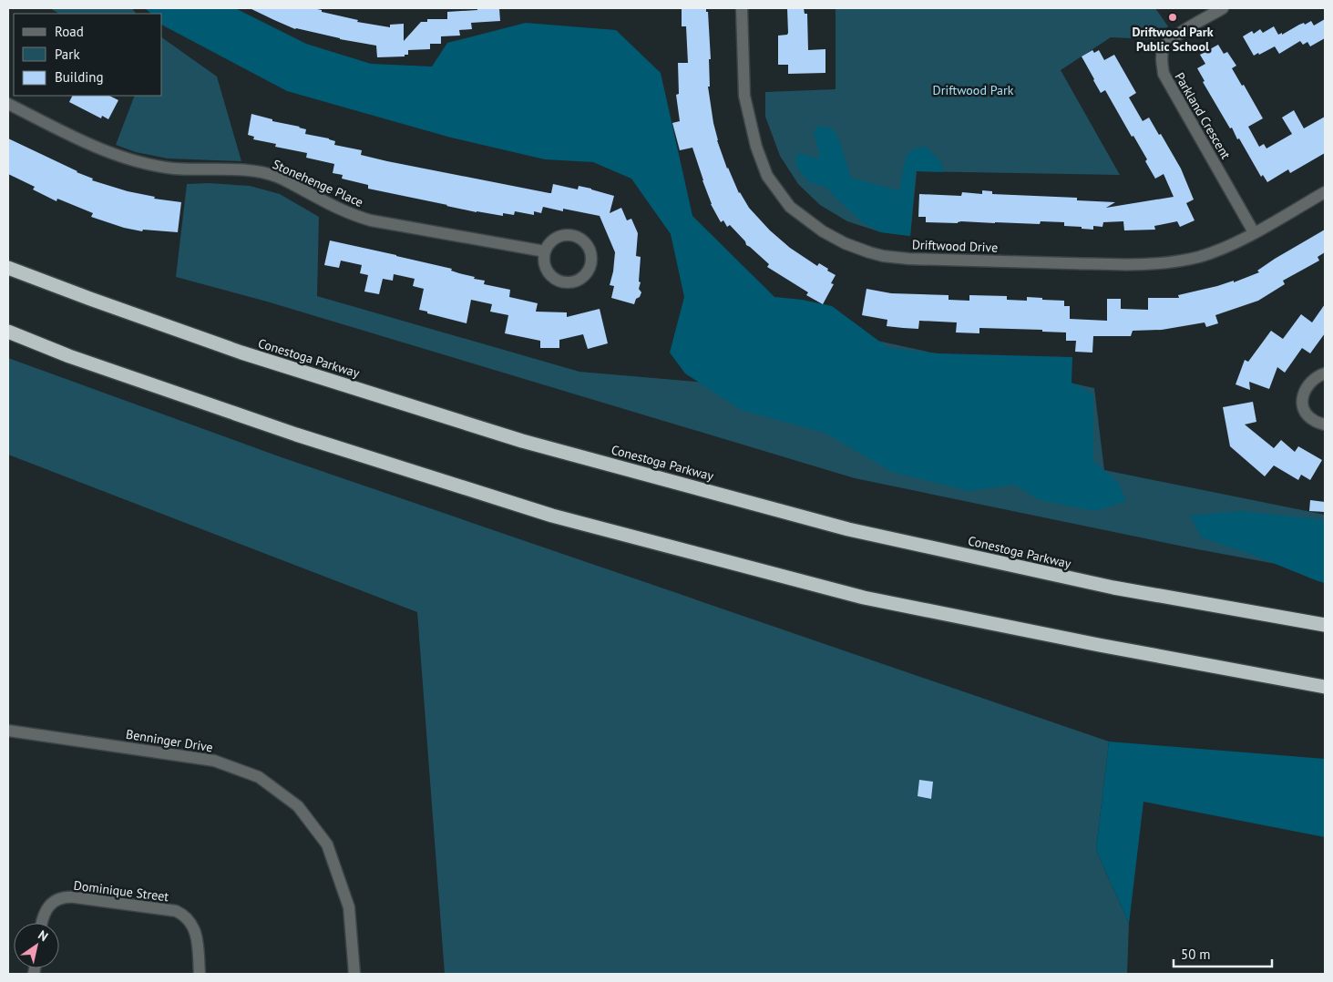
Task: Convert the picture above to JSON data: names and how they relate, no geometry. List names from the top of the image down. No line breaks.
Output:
{"streets":{"highway":["Conestoga Parkway"],"street":["Parkland Crescent","Stonehenge Place","Driftwood Drive","Benninger Drive","Dominique Street"]},"crossings":[["Parkland Crescent","Driftwood Drive"]],"parks":["Driftwood Park"],"places":["Driftwood Park Public School"],"legend":["Road","Park","Building"],"scale_bar":"50 m","north":"top right"}
